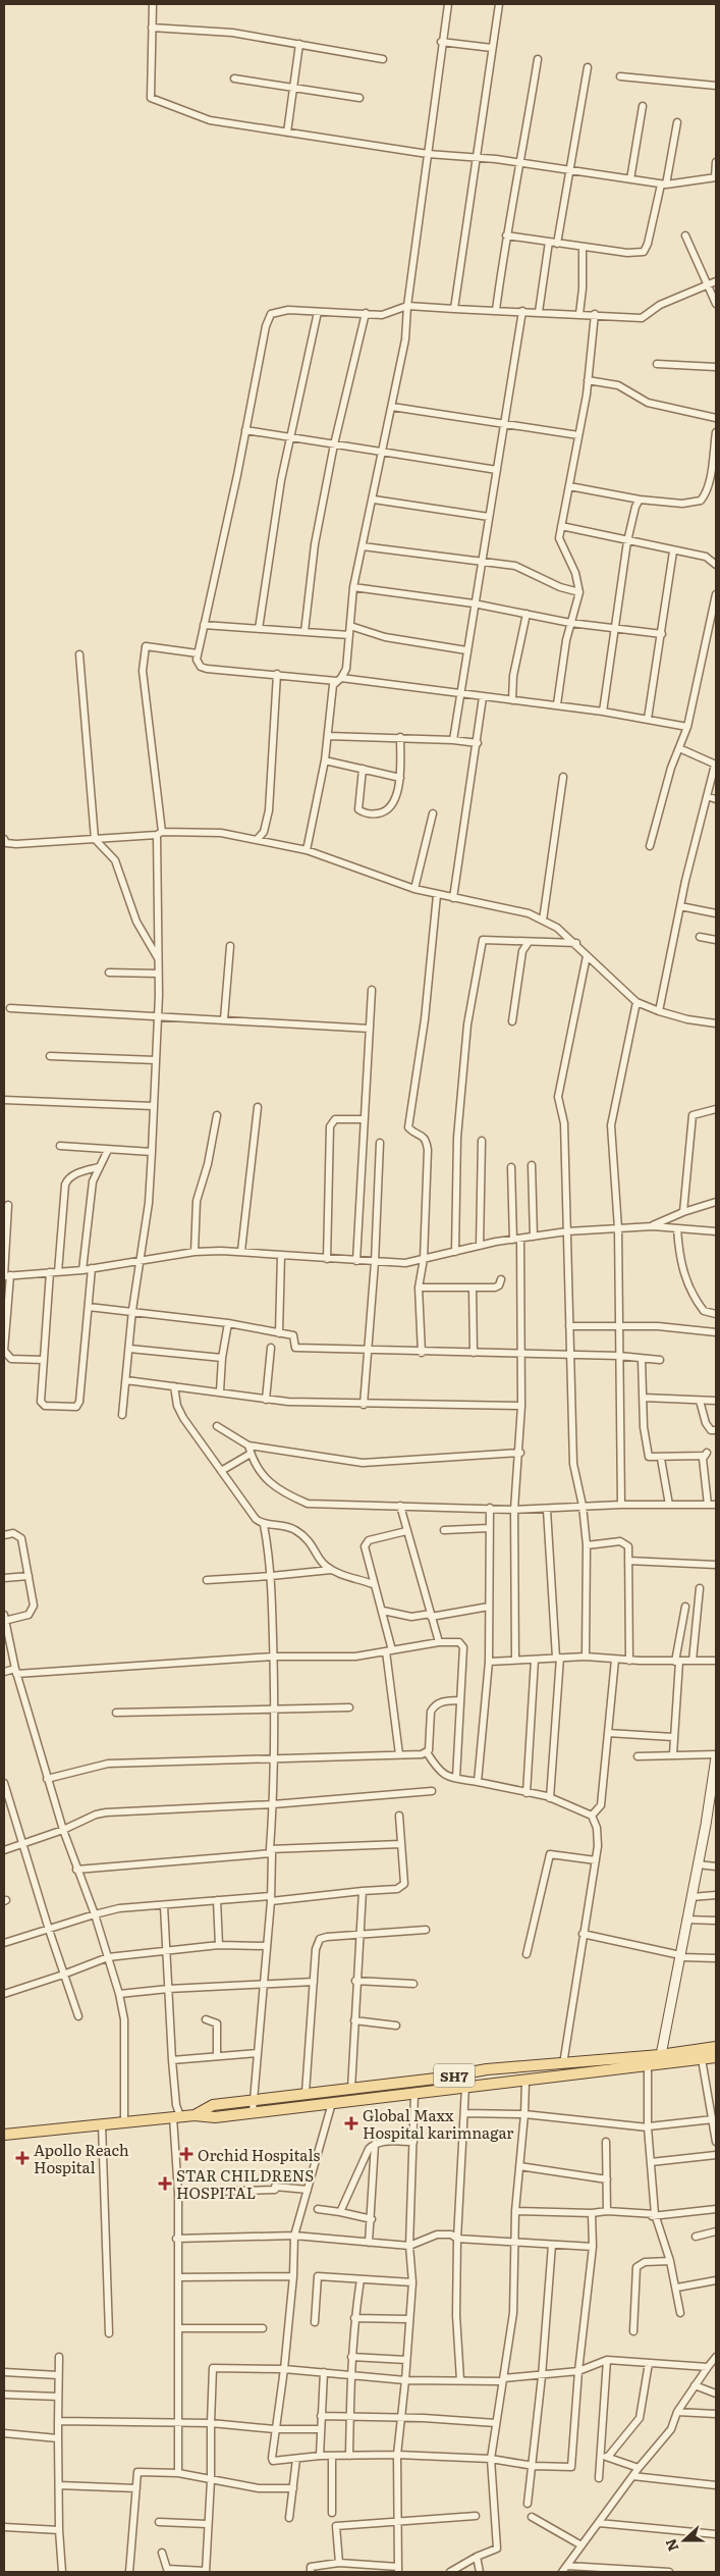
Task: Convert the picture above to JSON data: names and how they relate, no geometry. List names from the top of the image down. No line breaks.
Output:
{"streets":{"main road":["SH7"]},"places":{"health":["Global Maxx Hospital karimnagar","Orchid Hospitals","Apollo Reach Hospital","STAR CHILDRENS HOSPITAL"]},"north":"left"}
